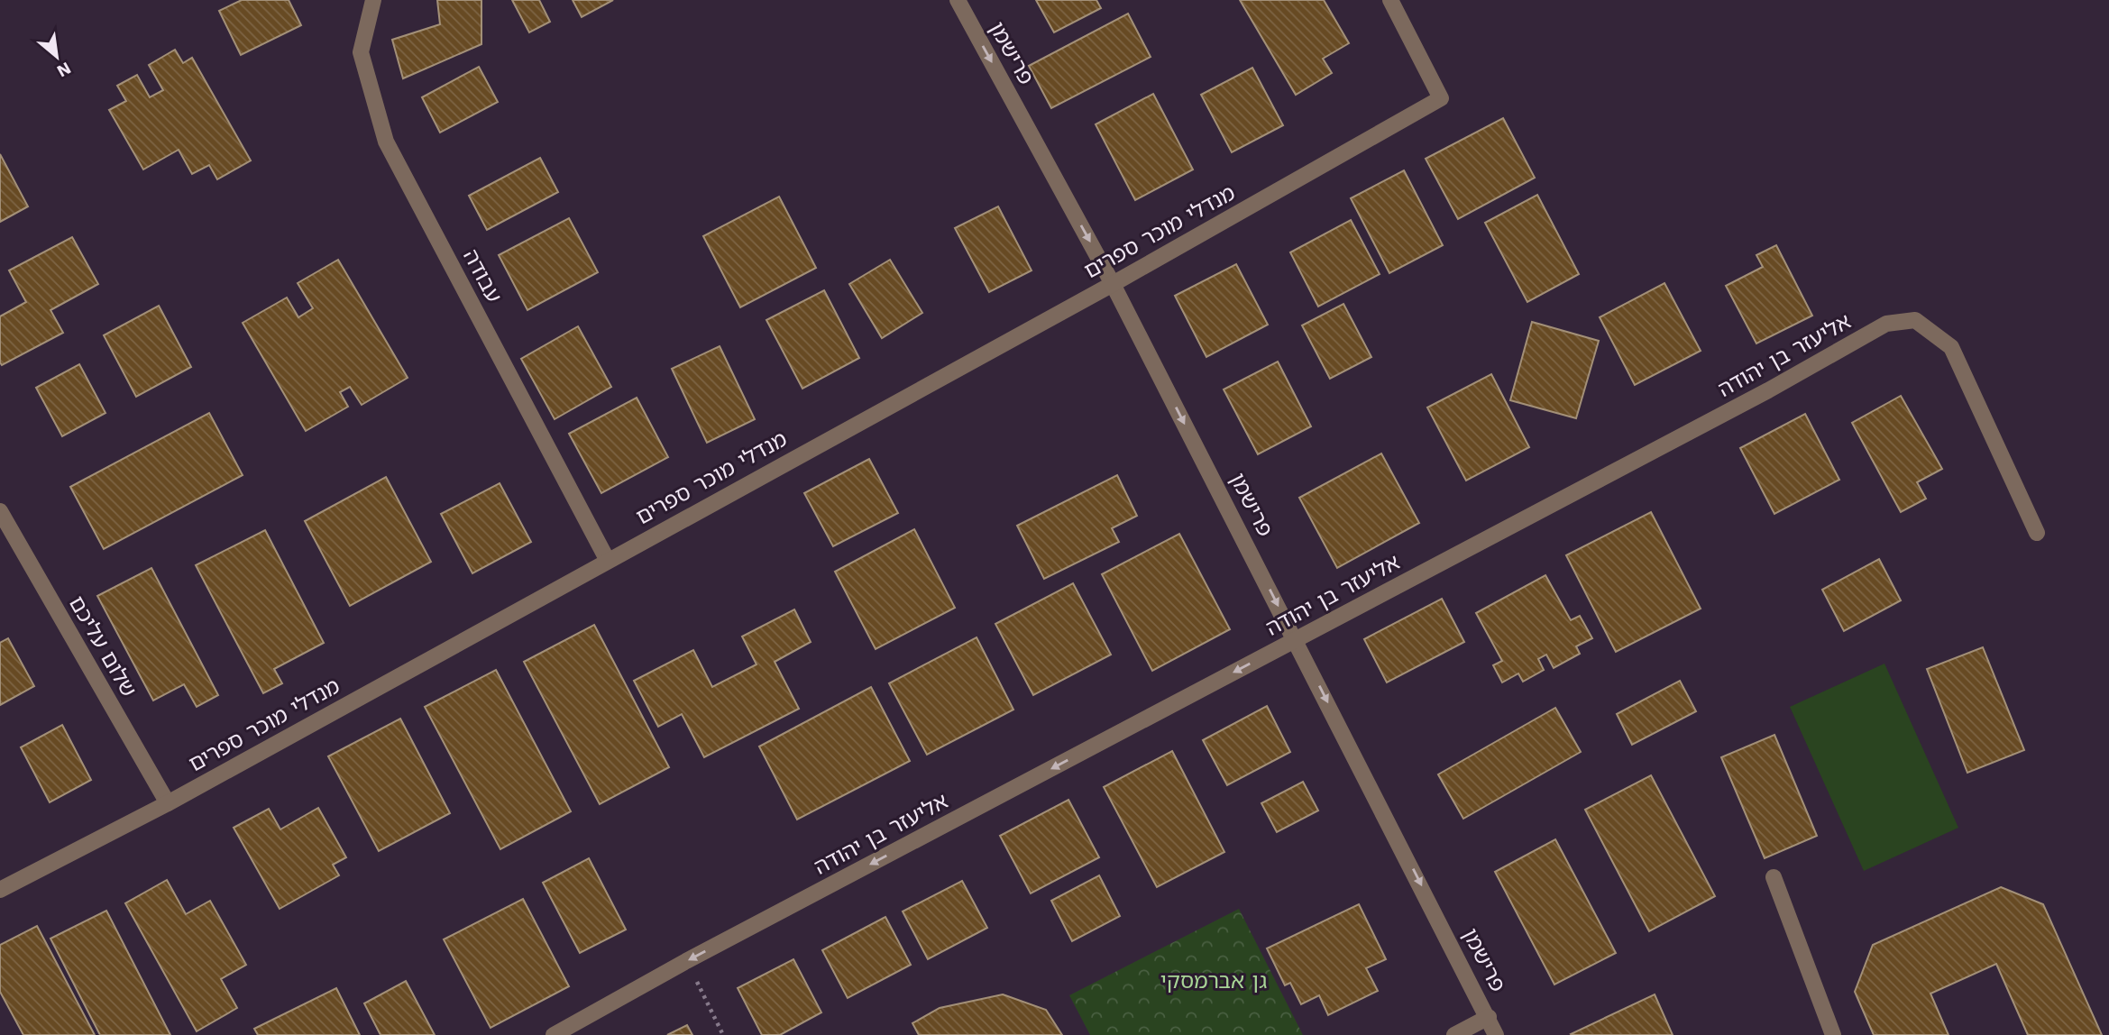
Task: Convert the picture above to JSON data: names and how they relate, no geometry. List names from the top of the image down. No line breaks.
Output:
{"streets":{"street":["פרישמן","מנדלי מוכר ספרים","עבודה","אליעזר בן יהודה","שלום עליכם"]},"crossings":[["פרישמן","מנדלי מוכר ספרים"],["פרישמן","אליעזר בן יהודה"],["מנדלי מוכר ספרים","עבודה"],["מנדלי מוכר ספרים","שלום עליכם"]],"one_way":["פרישמן","אליעזר בן יהודה"],"parks":["גן אברמסקי"],"north":"bottom right"}
